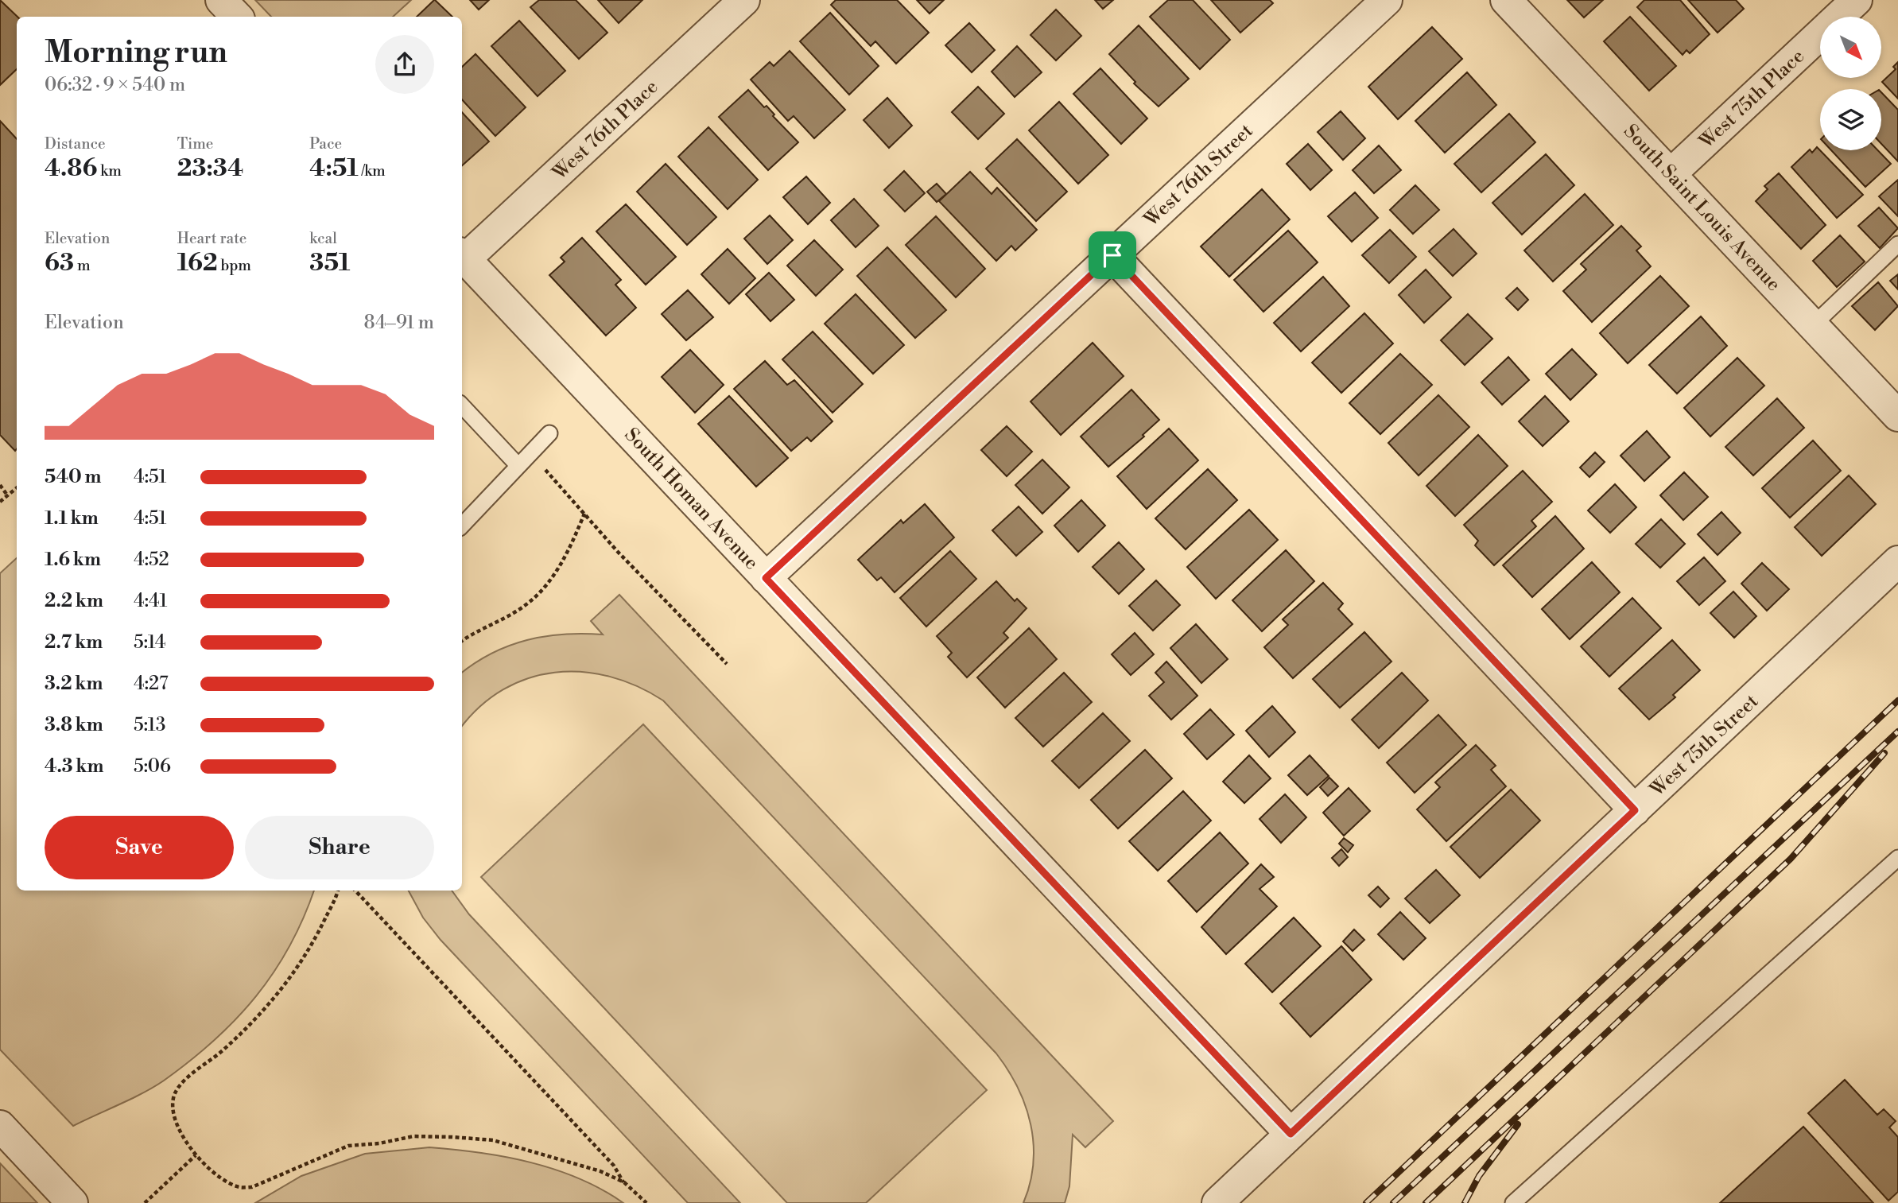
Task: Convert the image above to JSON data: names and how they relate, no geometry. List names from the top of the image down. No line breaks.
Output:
{"streets":{"street":["West 75th Place","West 76th Place","West 76th Street","South Saint Louis Avenue","South Homan Avenue","West 75th Street"]},"crossings":[["West 75th Place","South Saint Louis Avenue"],["West 76th Place","South Homan Avenue"],["West 76th Street","South Homan Avenue"],["South Homan Avenue","West 75th Street"]],"north":"bottom right","page":{"heading":["Morning run","06:32 · 9 × 540 m"],"stats":[["Distance","4.86 km"],["Time","23:34"],["Pace","4:51 /km"],["Elevation","63 m"],["Heart rate","162 bpm"],["kcal","351"]],"chart":["Elevation","84–91 m"],"list":[{"name":"540 m","note":"4:51"},{"name":"1.1 km","note":"4:51"},{"name":"1.6 km","note":"4:52"},{"name":"2.2 km","note":"4:41"},{"name":"2.7 km","note":"5:14"},{"name":"3.2 km","note":"4:27"},{"name":"3.8 km","note":"5:13"},{"name":"4.3 km","note":"5:06"}],"buttons":["Save","Share"]}}
